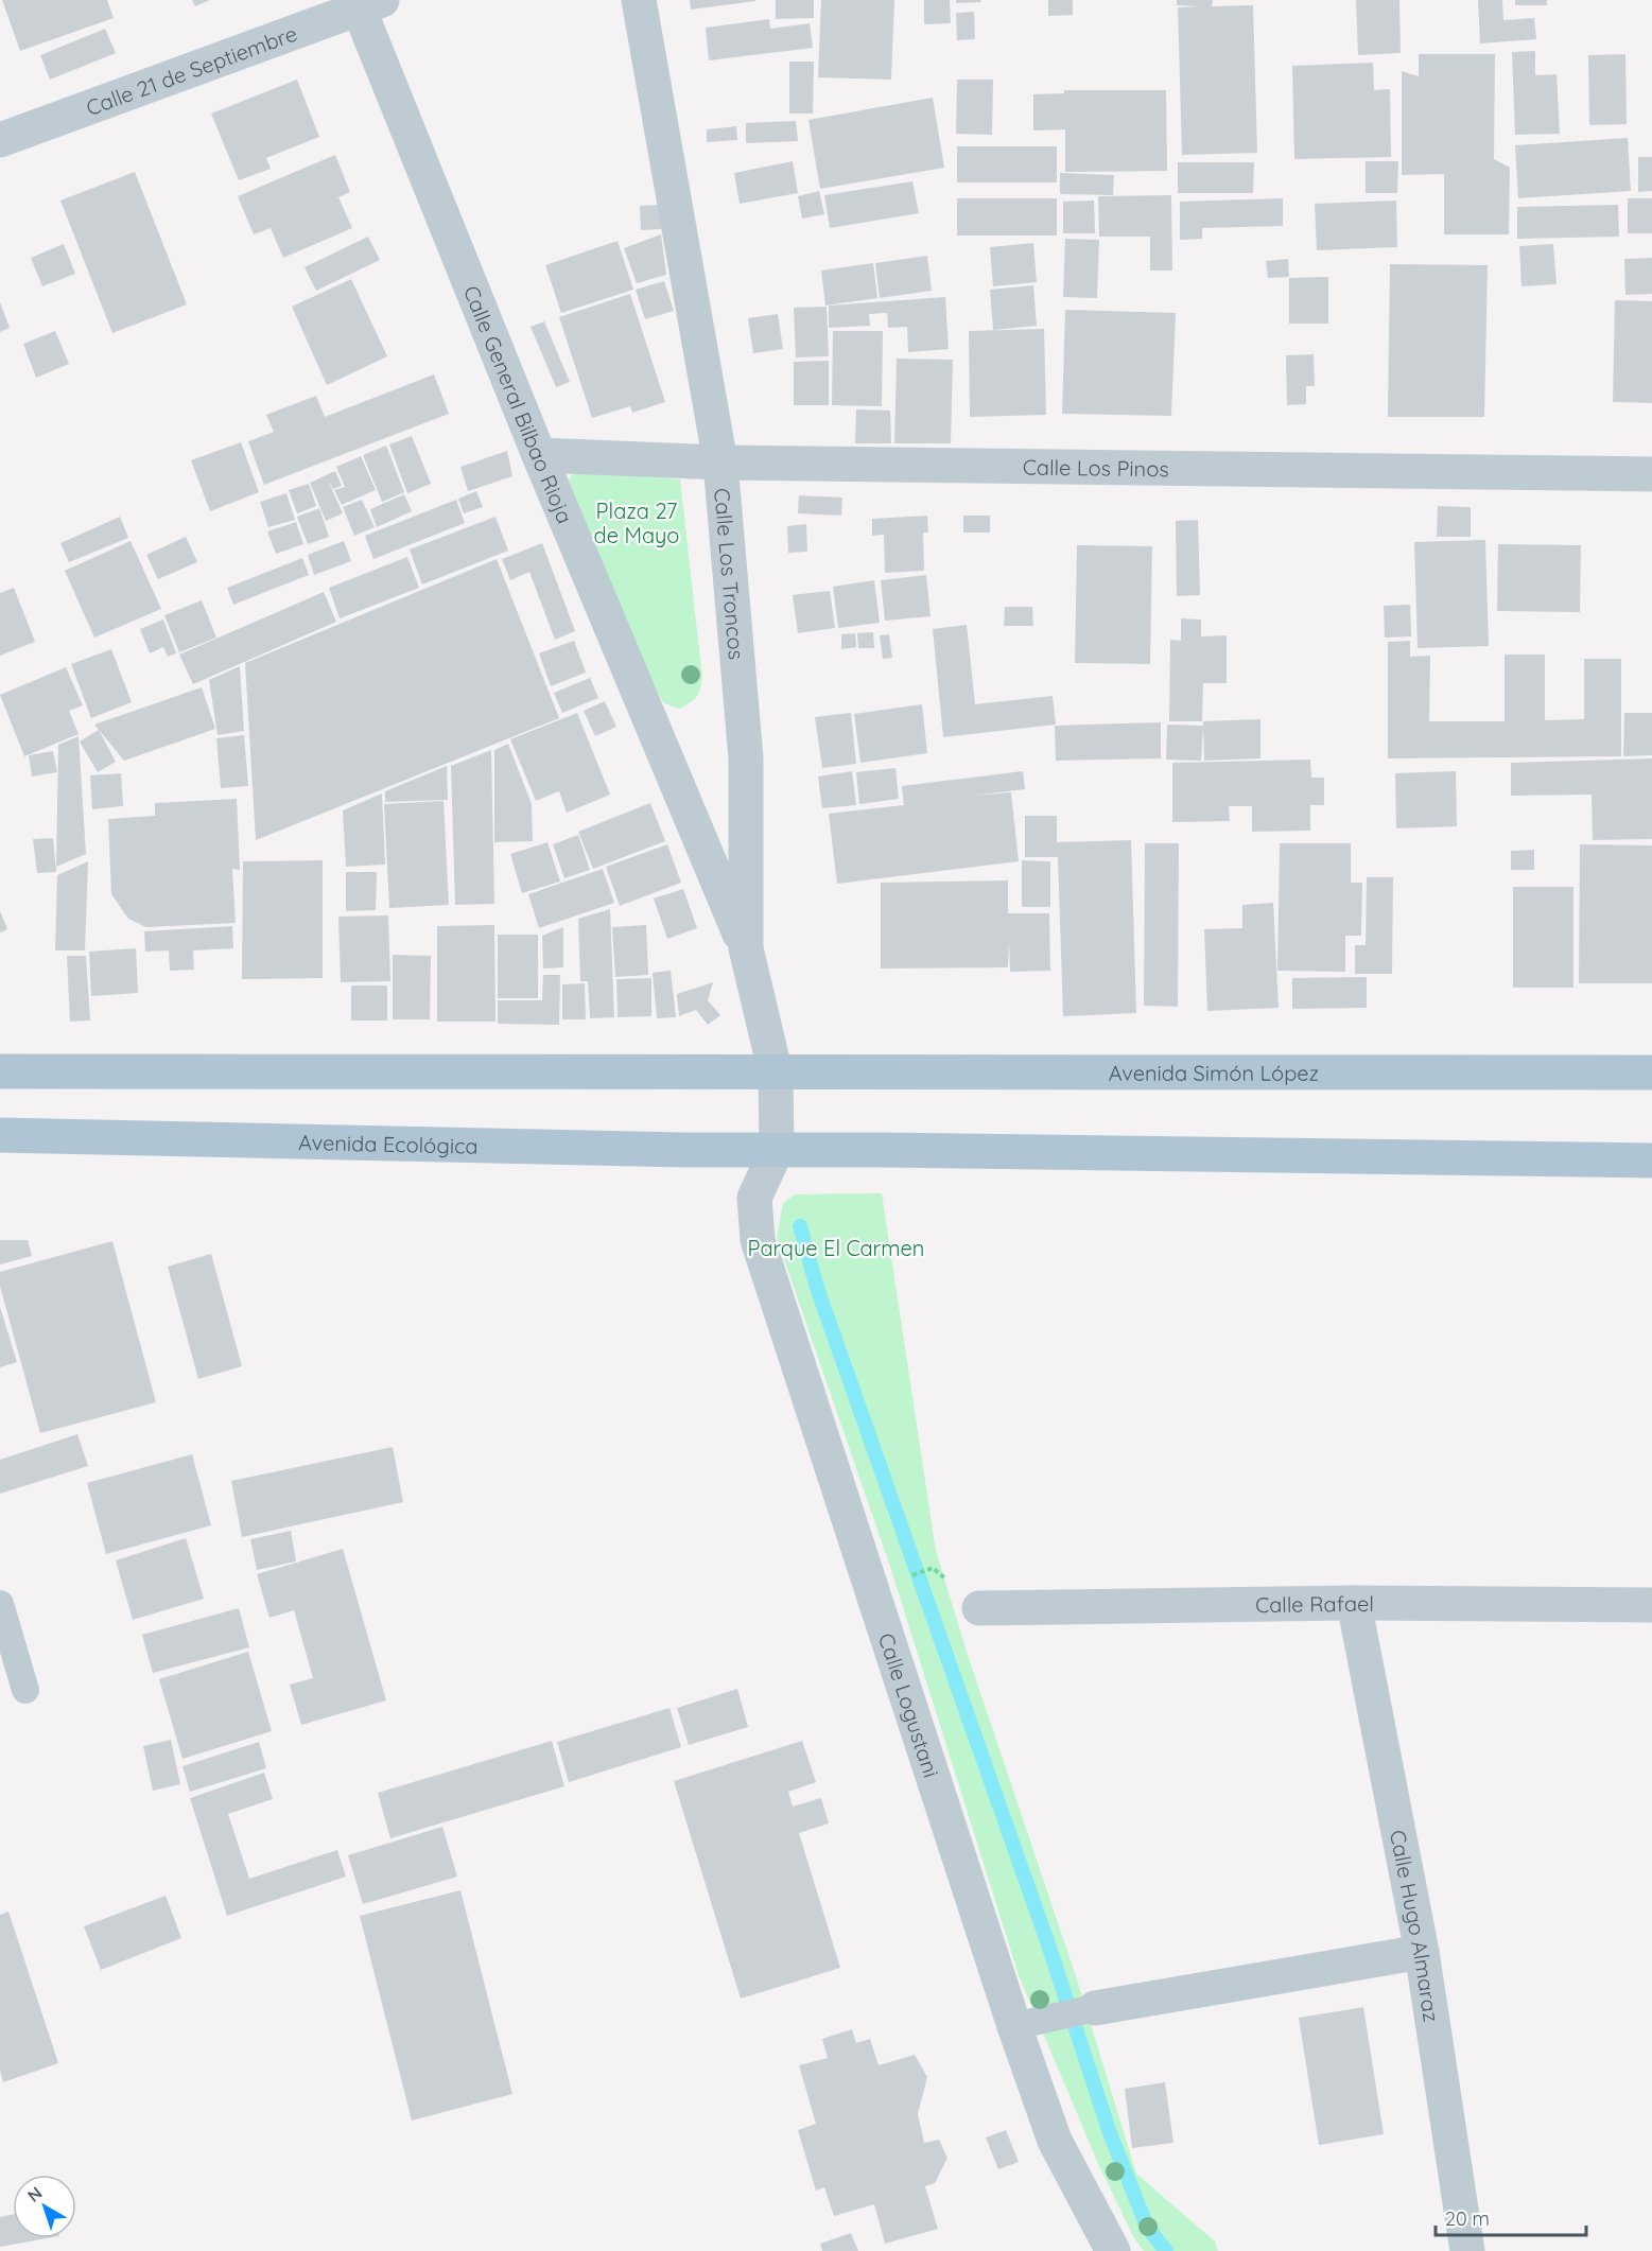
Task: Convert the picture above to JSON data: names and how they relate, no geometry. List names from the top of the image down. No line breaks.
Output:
{"streets":{"main road":["Avenida Simón López","Avenida Ecológica"],"street":["Calle 21 de Septiembre","Calle General Bilbao Rioja","Calle Los Pinos","Calle Los Troncos","Calle Rafael","Calle Logustani","Calle Hugo Almaraz"]},"crossings":[["Calle 21 de Septiembre","Calle General Bilbao Rioja"],["Calle General Bilbao Rioja","Calle Los Pinos"],["Calle General Bilbao Rioja","Calle Los Troncos"],["Calle Los Pinos","Calle Los Troncos"],["Calle Los Troncos","Avenida Simón López"],["Calle Los Troncos","Avenida Ecológica"],["Calle Los Troncos","Calle Logustani"],["Avenida Ecológica","Calle Logustani"],["Calle Rafael","Calle Hugo Almaraz"]],"parks":["Plaza 27 de Mayo","Parque El Carmen"],"scale_bar":"20 m","north":"top left"}
